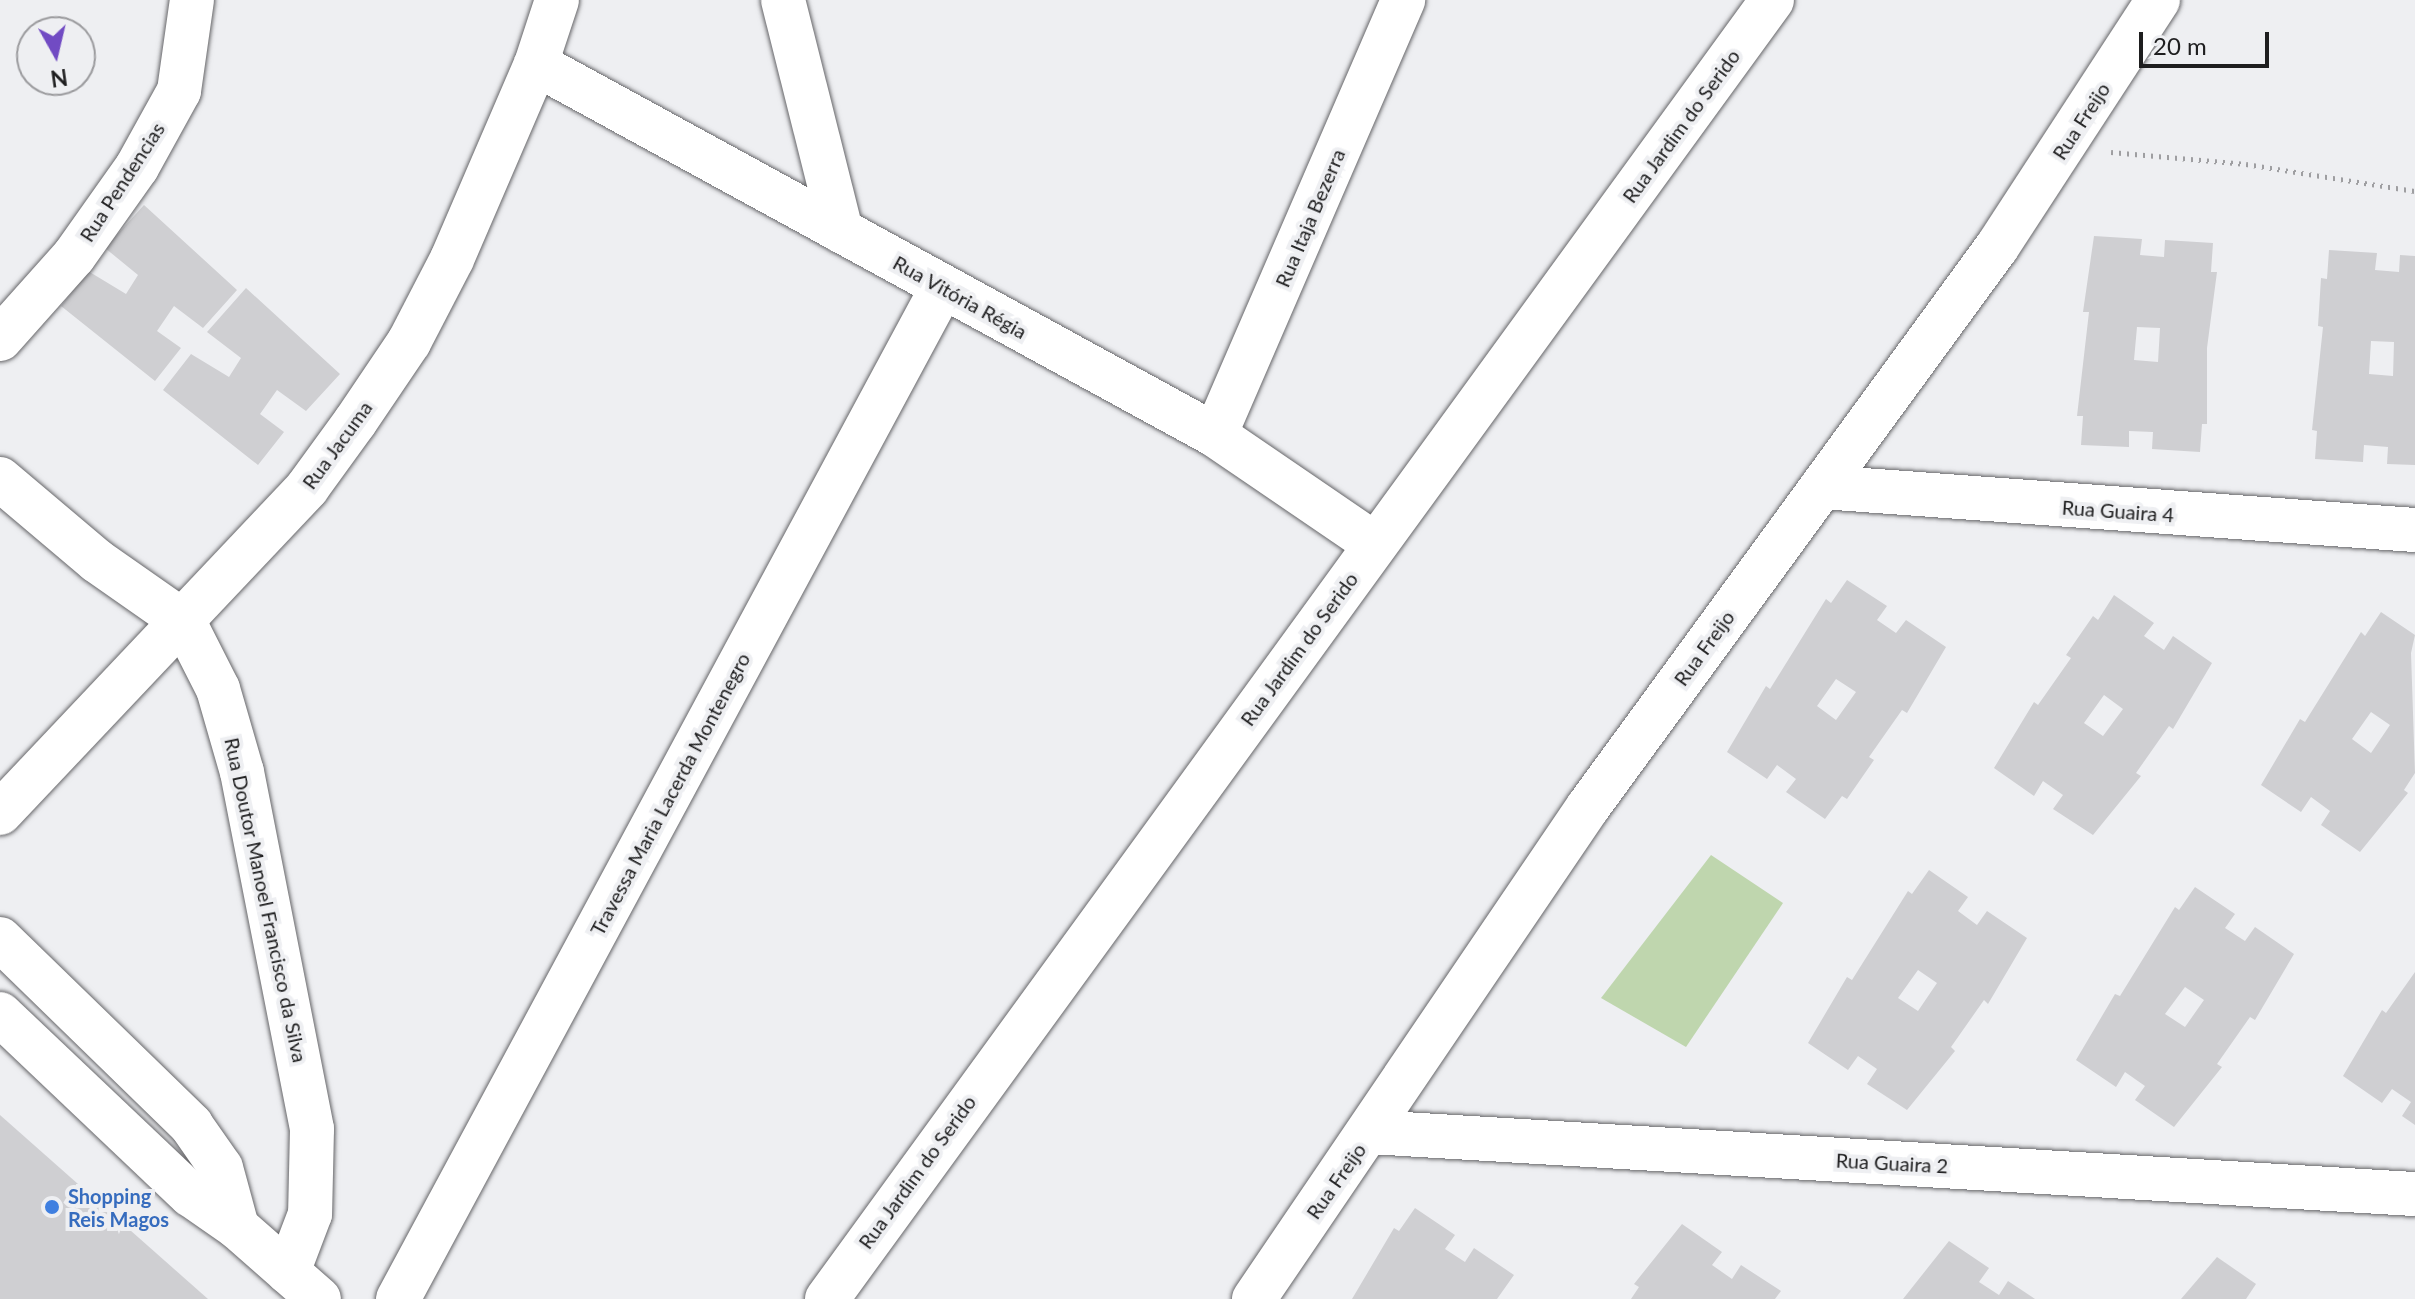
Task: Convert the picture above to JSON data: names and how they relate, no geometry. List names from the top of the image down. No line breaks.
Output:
{"streets":{"street":["Rua Freijo","Rua Jardim do Serido","Rua Pendencias","Rua Itaja Bezerra","Rua Vitória Régia","Rua Jacuma","Rua Guaira 4","Travessa Maria Lacerda Montenegro","Rua Doutor Manoel Francisco da Silva","Rua Guaira 2"]},"crossings":[["Rua Freijo","Rua Guaira 4"],["Rua Freijo","Rua Guaira 2"],["Rua Jardim do Serido","Rua Vitória Régia"],["Rua Itaja Bezerra","Rua Vitória Régia"],["Rua Vitória Régia","Rua Jacuma"],["Rua Vitória Régia","Travessa Maria Lacerda Montenegro"],["Rua Jacuma","Rua Doutor Manoel Francisco da Silva"]],"places":["Shopping Reis Magos"],"scale_bar":"20 m","north":"bottom"}
